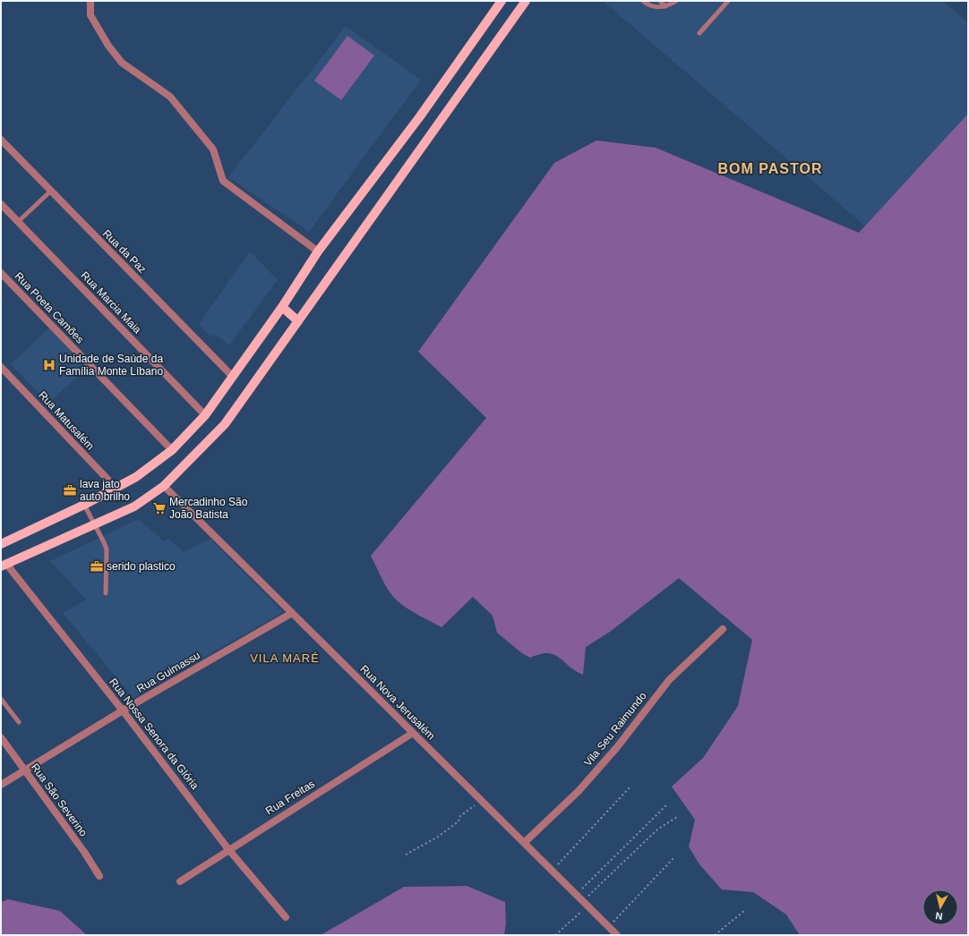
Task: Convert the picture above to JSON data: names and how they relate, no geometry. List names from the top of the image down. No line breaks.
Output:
{"streets":{"street":["Rua da Paz","Rua Marcia Maia","Rua Poeta Camões","Rua Matusalém","Rua Guimassu","Rua Nova Jerusalém","Vila Seu Raimundo","Rua Nossa Senora da Glória","Rua Freitas","Rua São Severino"]},"crossings":[["Rua Guimassu","Rua Nova Jerusalém"],["Rua Guimassu","Rua Nossa Senora da Glória"],["Rua Guimassu","Rua São Severino"],["Rua Nova Jerusalém","Vila Seu Raimundo"],["Rua Nova Jerusalém","Rua Freitas"],["Rua Nossa Senora da Glória","Rua Freitas"]],"districts":["BOM PASTOR","VILA MARÉ"],"places":{"hospital":["Unidade de Saúde da Família Monte Líbano"],"office":["lava jato auto brilho","serido plastico"],"supermarket":["Mercadinho São João Batista"]},"north":"bottom"}
